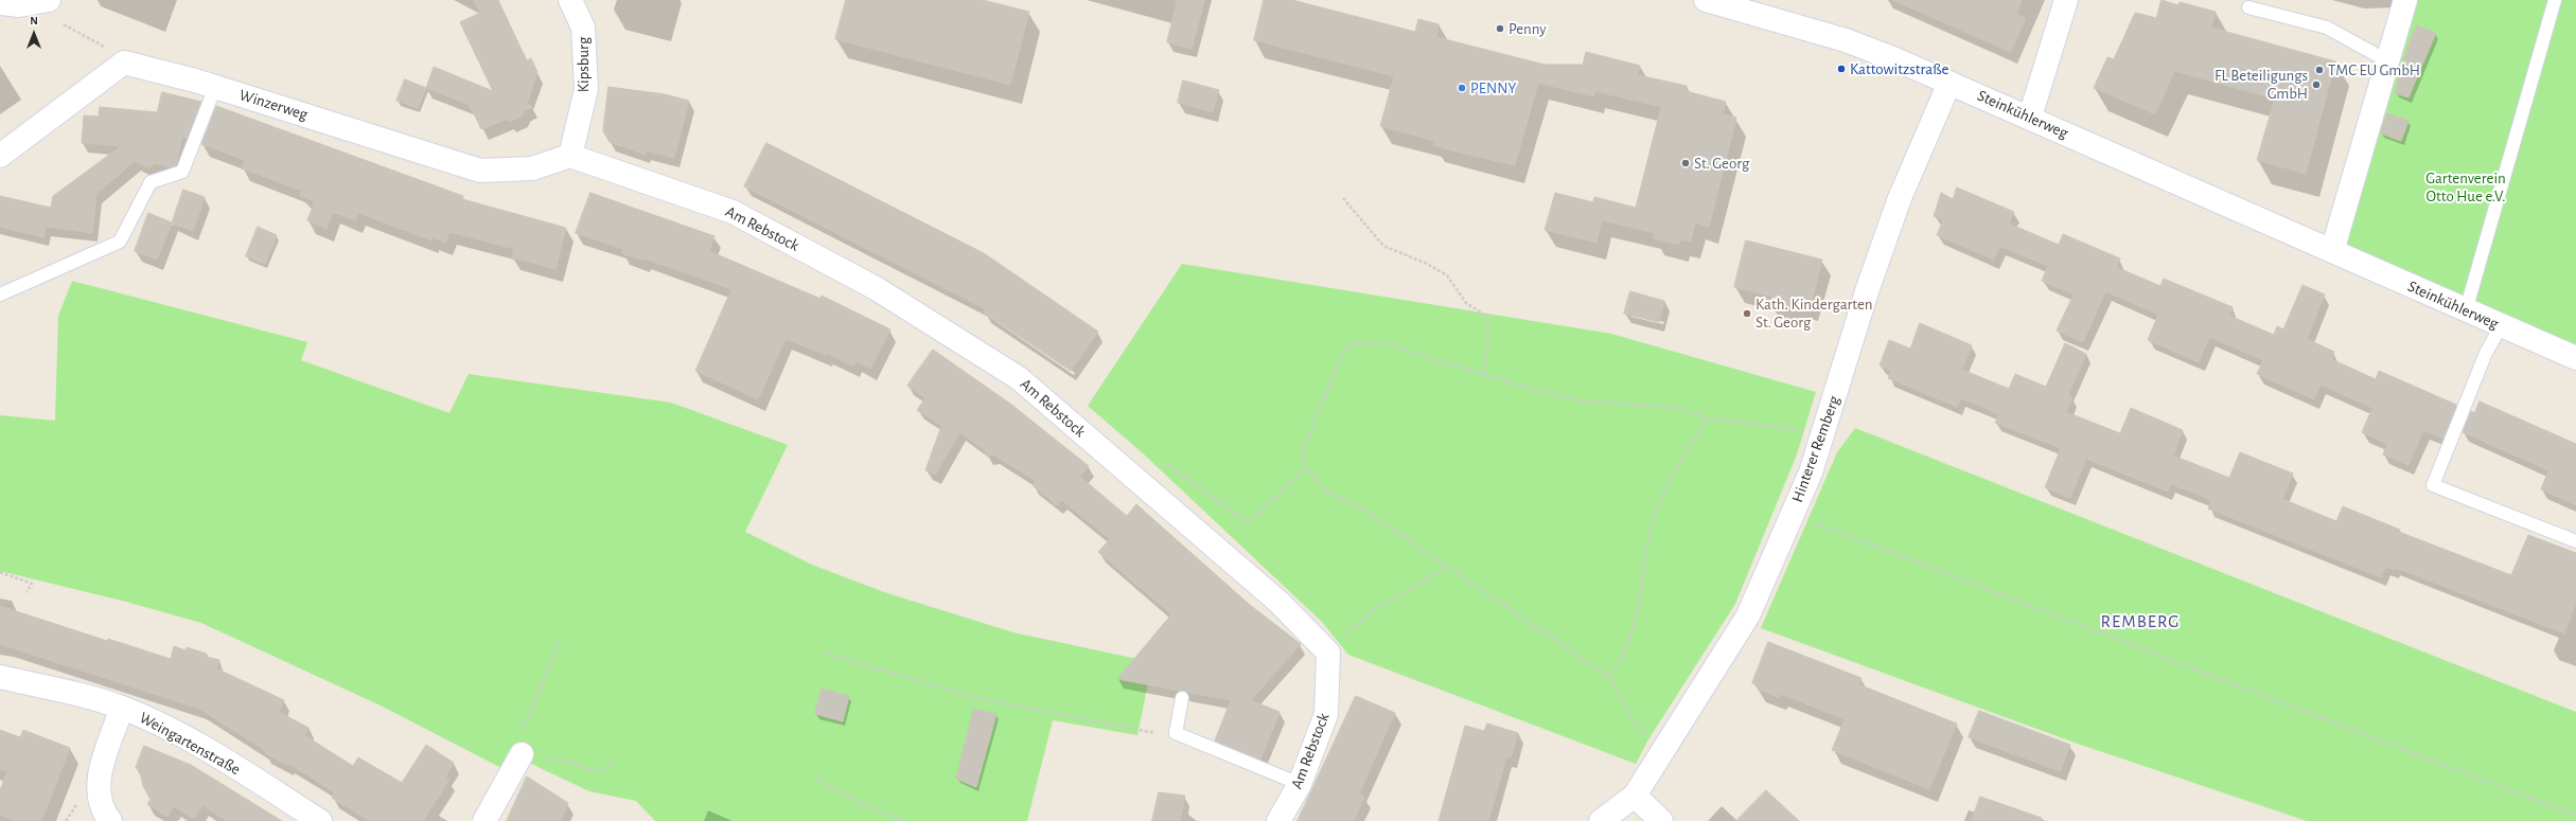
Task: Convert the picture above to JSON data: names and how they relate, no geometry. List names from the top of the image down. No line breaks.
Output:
{"streets":{"street":["Kipsburg","Winzerweg","Steinkühlerweg","Am Rebstock","Hinterer Remberg","Weingartenstraße"]},"crossings":[["Kipsburg","Winzerweg"],["Kipsburg","Am Rebstock"],["Winzerweg","Am Rebstock"],["Steinkühlerweg","Hinterer Remberg"]],"districts":["REMBERG"],"parks":["Gartenverein Otto Hue e.V."],"places":["Penny","Kattowitzstraße","TMC EU GmbH","FL Beteiligungs GmbH","PENNY","St. Georg","Kath. Kindergarten St. Georg"],"north":"top"}
